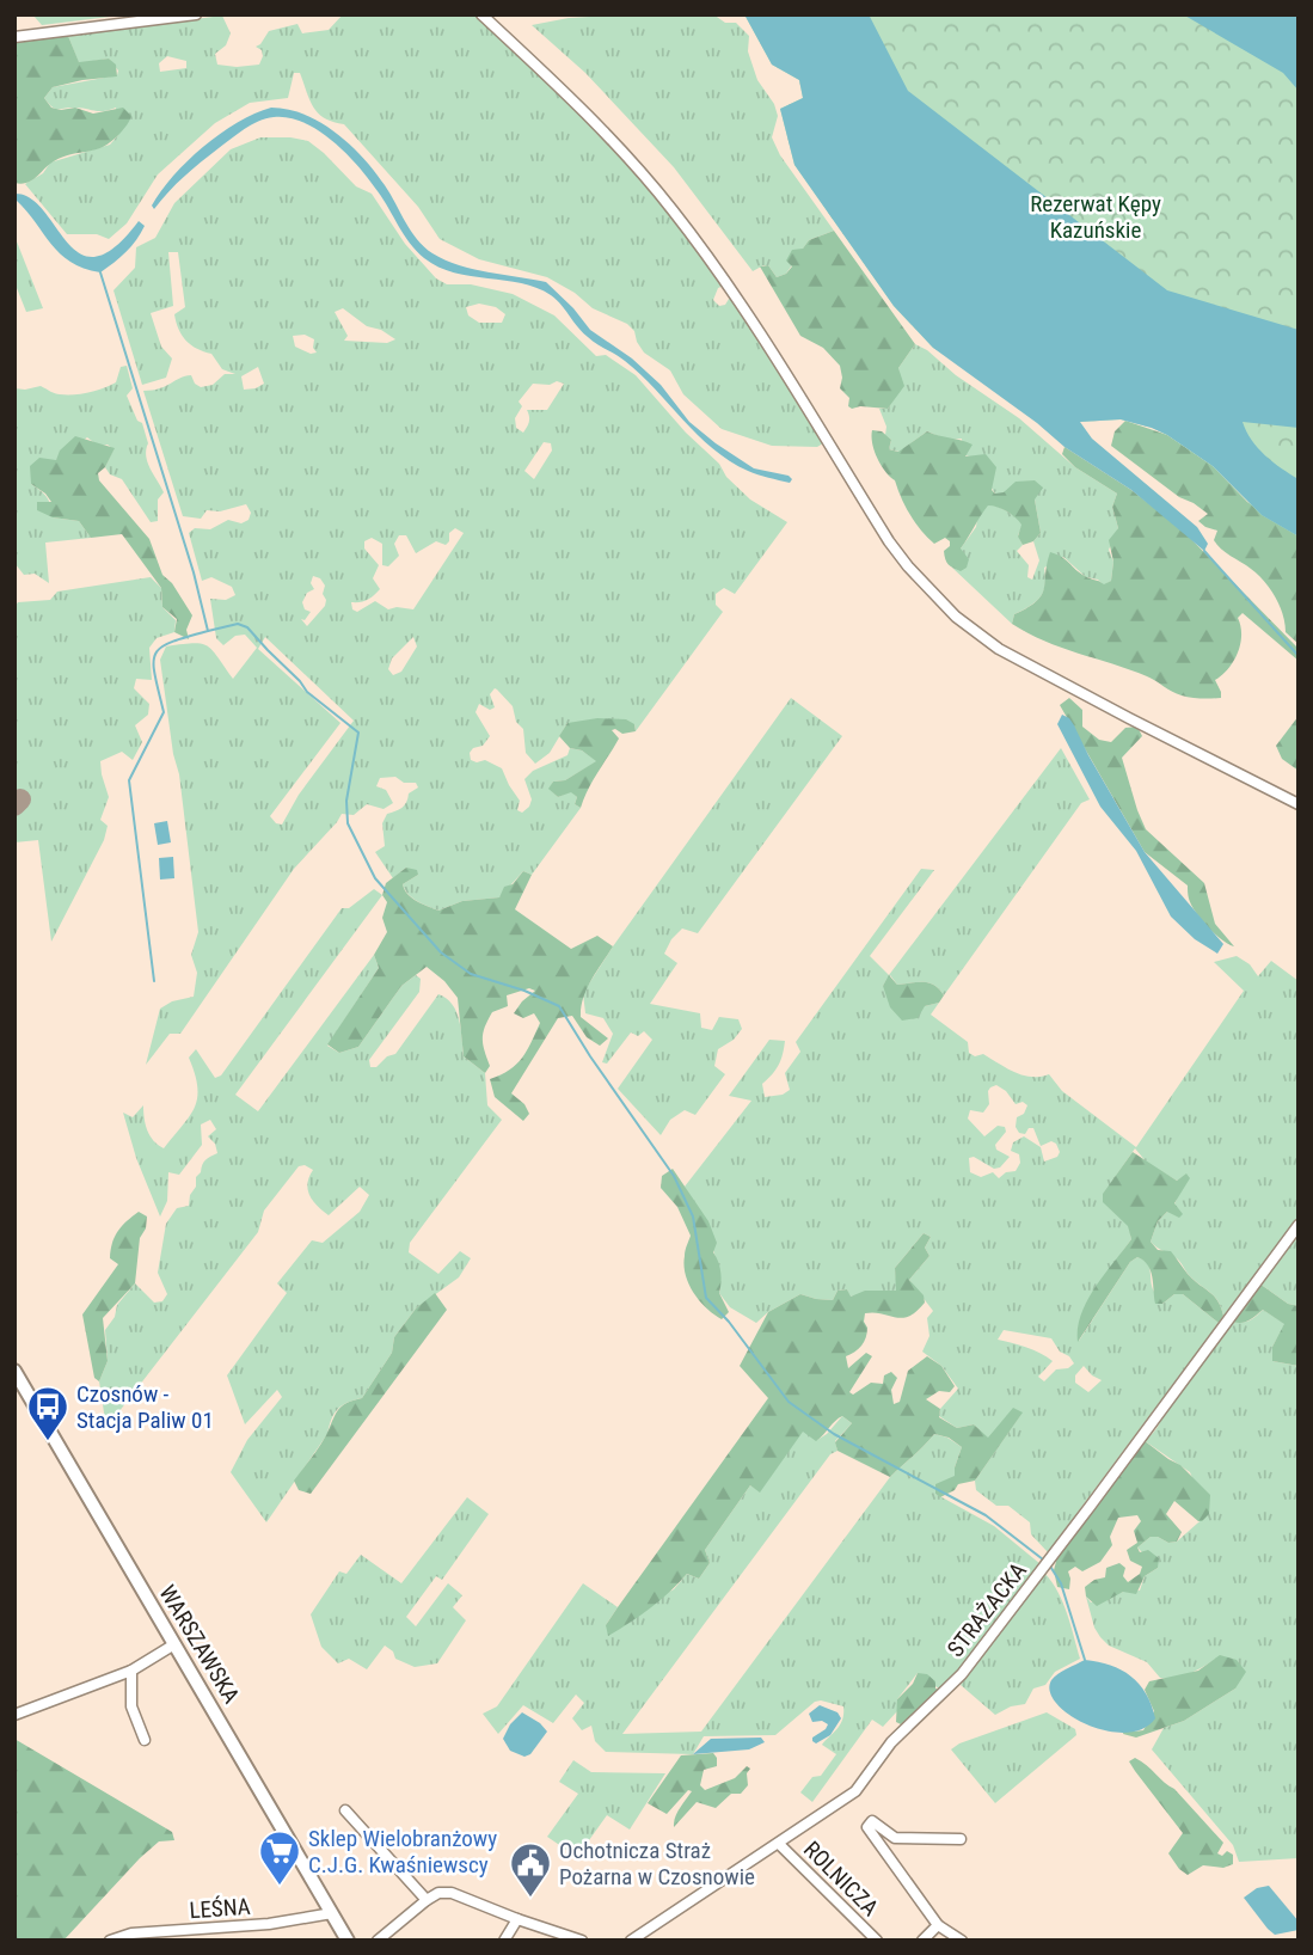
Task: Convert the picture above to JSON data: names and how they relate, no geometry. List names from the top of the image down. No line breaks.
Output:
{"streets":{"street":["STRAŻACKA","WARSZAWSKA","ROLNICZA","LEŚNA"]},"crossings":[["STRAŻACKA","ROLNICZA"],["WARSZAWSKA","LEŚNA"]],"parks":["Rezerwat Kępy Kazuńskie"],"places":{"bus stop":["Czosnów - Stacja Paliw 01"],"supermarket":["Sklep Wielobranżowy C.J.G. Kwaśniewscy"],"public building":["Ochotnicza Straż Pożarna w Czosnowie"]}}
